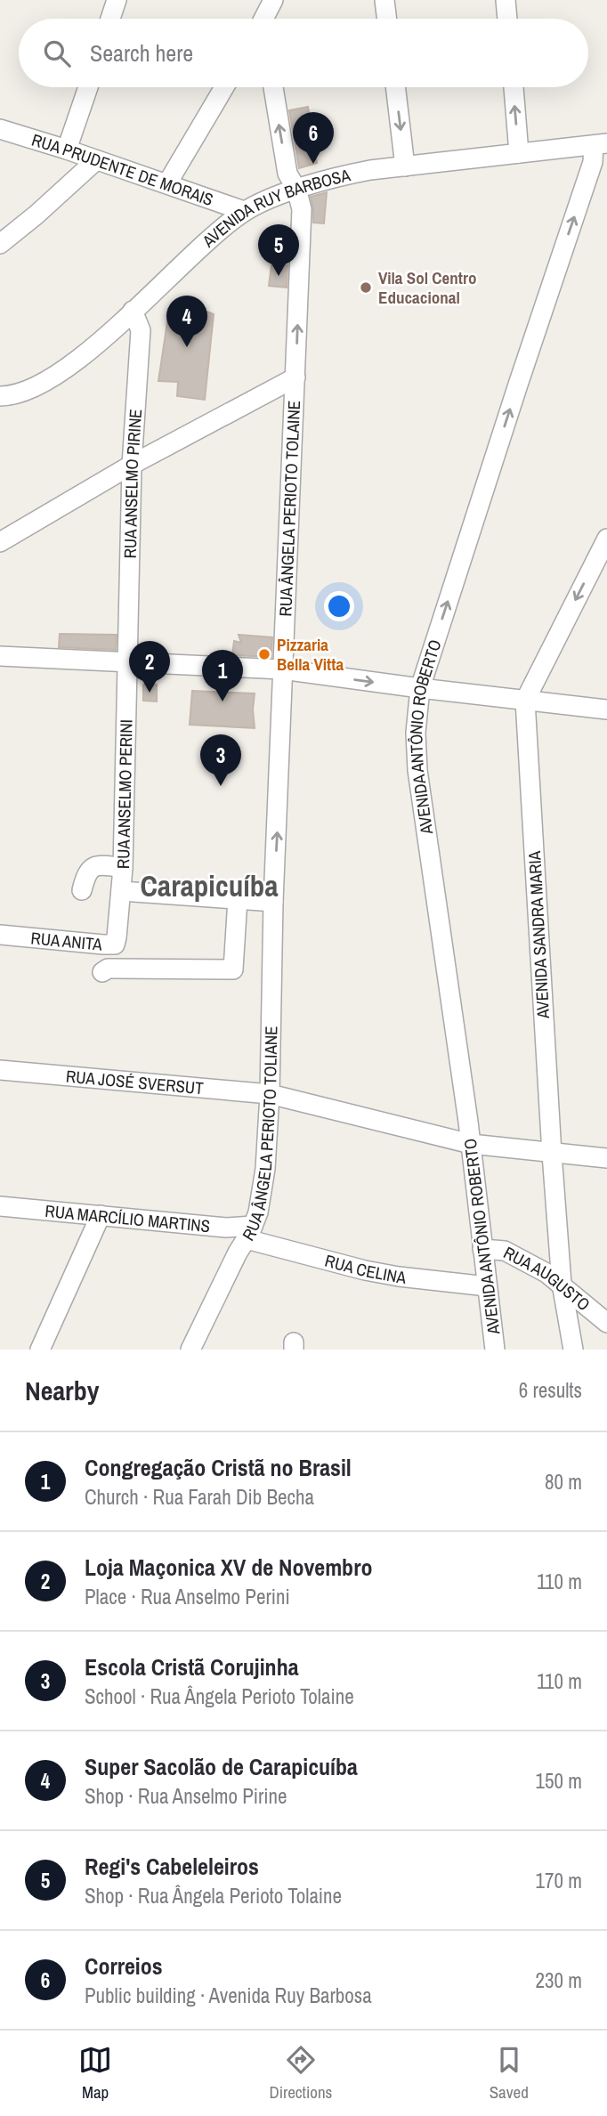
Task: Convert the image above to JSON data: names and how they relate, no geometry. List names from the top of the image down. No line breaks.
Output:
{"streets":{"street":["RUA PRUDENTE DE MORAIS","AVENIDA RUY BARBOSA","RUA ANSELMO PIRINE","RUA ÂNGELA PERIOTO TOLAINE","AVENIDA ANTÔNIO ROBERTO","RUA ANSELMO PERINI","AVENIDA SANDRA MARIA","RUA ANITA","RUA JOSÉ SVERSUT","RUA ÂNGELA PERIOTO TOLIANE","RUA MARCÍLIO MARTINS","RUA CELINA","RUA AUGUSTO"]},"crossings":[["RUA PRUDENTE DE MORAIS","AVENIDA RUY BARBOSA"],["AVENIDA RUY BARBOSA","RUA ANSELMO PIRINE"],["AVENIDA RUY BARBOSA","RUA ÂNGELA PERIOTO TOLAINE"],["AVENIDA RUY BARBOSA","AVENIDA ANTÔNIO ROBERTO"],["RUA ANSELMO PIRINE","RUA ANSELMO PERINI"],["RUA ÂNGELA PERIOTO TOLAINE","RUA ÂNGELA PERIOTO TOLIANE"],["AVENIDA ANTÔNIO ROBERTO","RUA JOSÉ SVERSUT"],["AVENIDA ANTÔNIO ROBERTO","RUA CELINA"],["AVENIDA ANTÔNIO ROBERTO","RUA AUGUSTO"],["RUA ANSELMO PERINI","RUA ANITA"],["AVENIDA SANDRA MARIA","RUA JOSÉ SVERSUT"],["AVENIDA SANDRA MARIA","RUA AUGUSTO"],["RUA JOSÉ SVERSUT","RUA ÂNGELA PERIOTO TOLIANE"],["RUA ÂNGELA PERIOTO TOLIANE","RUA MARCÍLIO MARTINS"],["RUA ÂNGELA PERIOTO TOLIANE","RUA CELINA"],["RUA MARCÍLIO MARTINS","RUA CELINA"]],"one_way":["RUA ÂNGELA PERIOTO TOLAINE"],"districts":["Carapicuíba"],"places":["Vila Sol Centro Educacional","Pizzaria Bella Vitta"],"page":{"search":"Search here","pins":["6","5","4","2","1","3"],"heading":["Nearby","6 results"],"list":[{"mark":"1","name":"Congregação Cristã no Brasil","note":"Church · Rua Farah Dib Becha","value":"80 m"},{"mark":"2","name":"Loja Maçonica XV de Novembro","note":"Place · Rua Anselmo Perini","value":"110 m"},{"mark":"3","name":"Escola Cristã Corujinha","note":"School · Rua Ângela Perioto Tolaine","value":"110 m"},{"mark":"4","name":"Super Sacolão de Carapicuíba","note":"Shop · Rua Anselmo Pirine","value":"150 m"},{"mark":"5","name":"Regi's Cabeleleiros","note":"Shop · Rua Ângela Perioto Tolaine","value":"170 m"},{"mark":"6","name":"Correios","note":"Public building · Avenida Ruy Barbosa","value":"230 m"}],"nav":["Map","Directions","Saved"]}}
